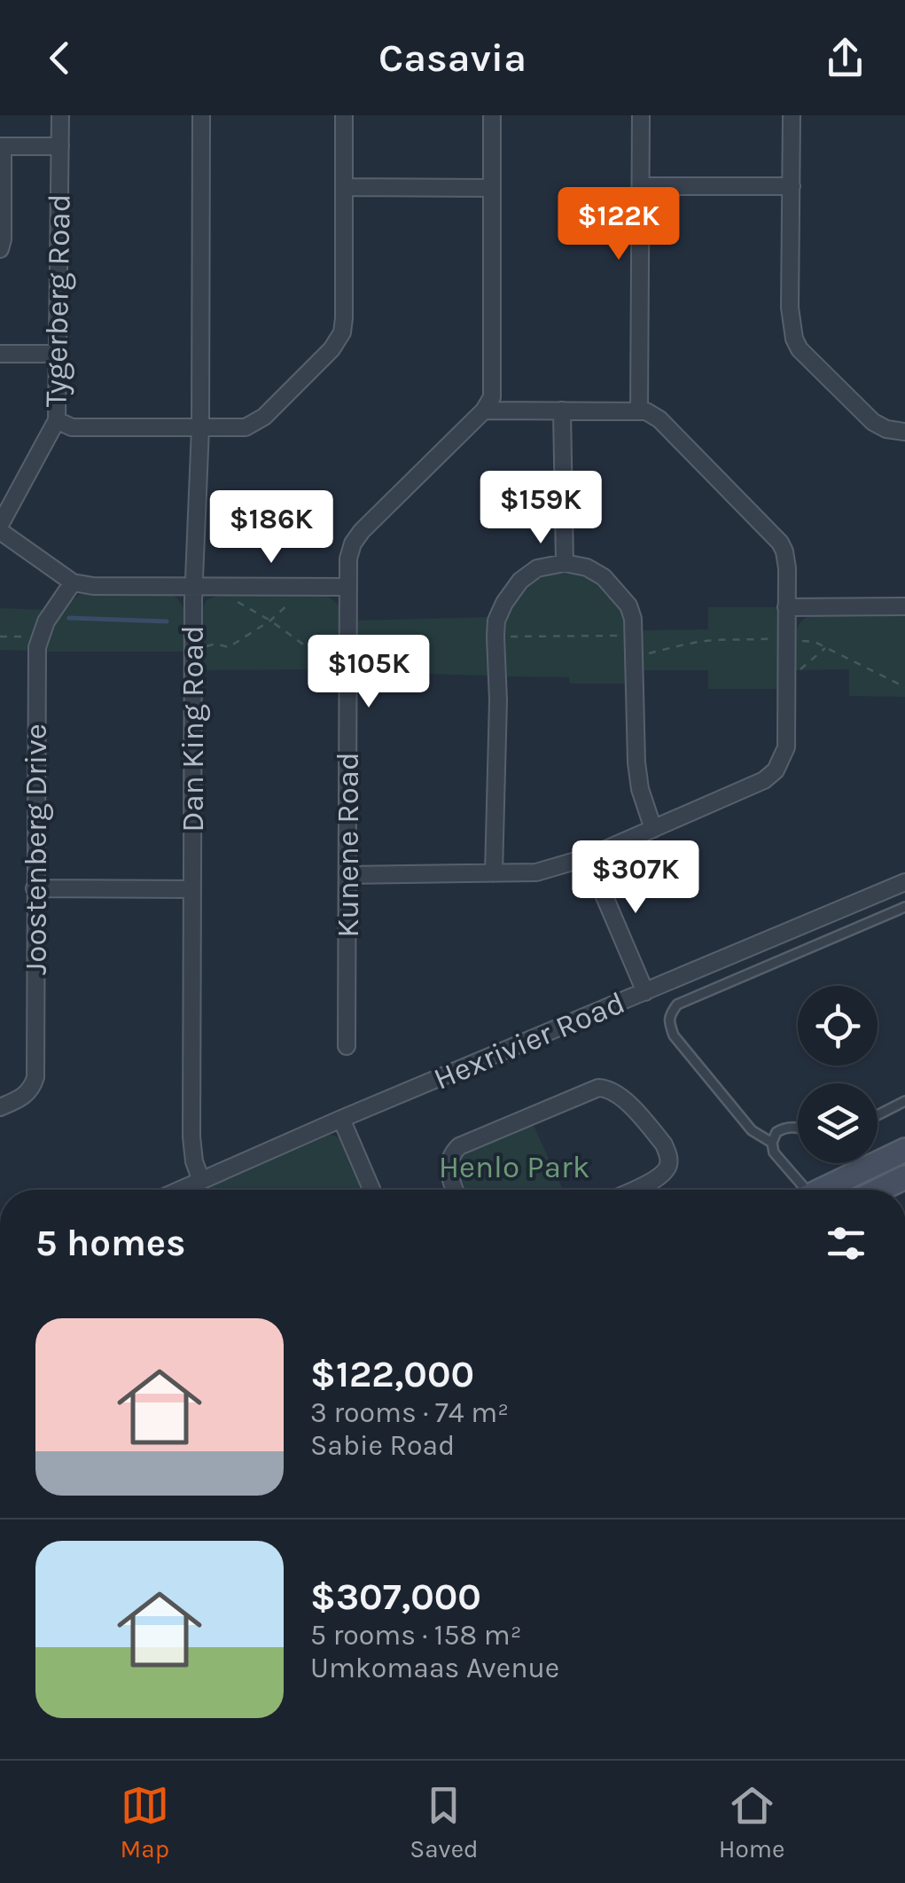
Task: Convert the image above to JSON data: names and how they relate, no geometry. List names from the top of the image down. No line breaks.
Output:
{"streets":{"street":["Tygerberg Road","Dan King Road","Kunene Road","Joostenberg Drive","Hexrivier Road"]},"crossings":[["Dan King Road","Hexrivier Road"]],"parks":["Henlo Park"],"page":{"header":"Casavia","price":["$122K","$159K","$186K","$105K","$307K"],"heading":"5 homes","list":[{"name":"$122,000","note":"3 rooms · 74 m² · Sabie Road"},{"name":"$307,000","note":"5 rooms · 158 m² · Umkomaas Avenue"}],"tabs":["Map","Saved","Home"]}}
